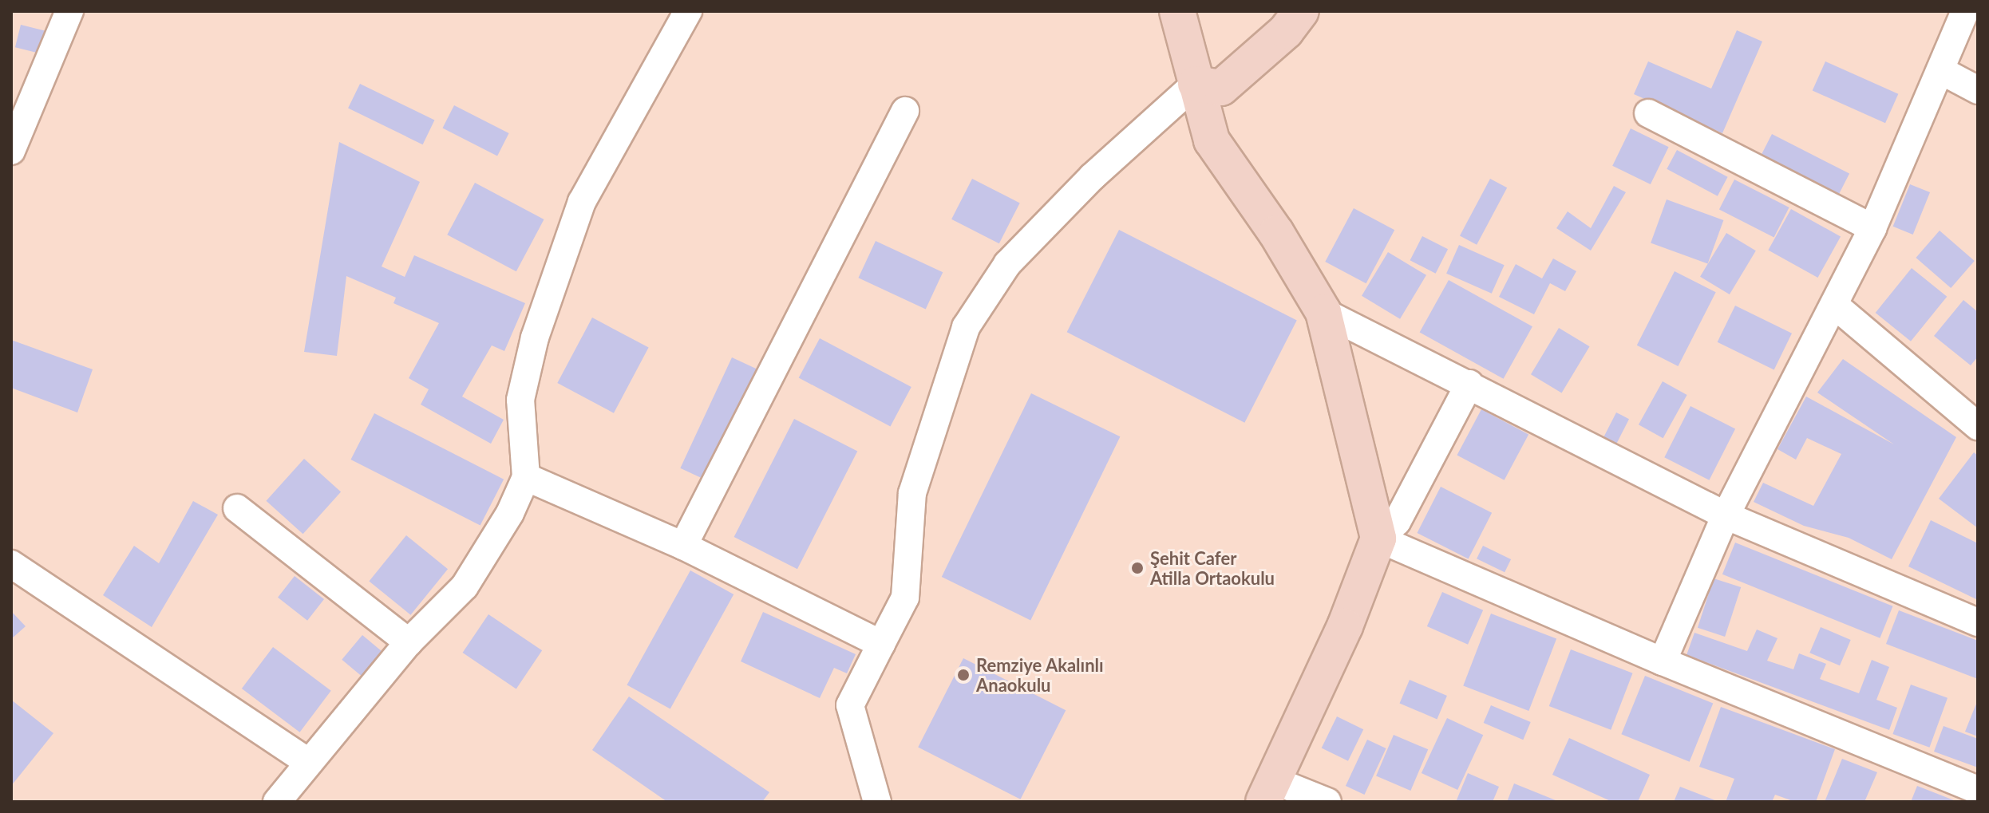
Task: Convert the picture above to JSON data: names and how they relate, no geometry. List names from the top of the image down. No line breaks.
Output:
{"places":["Şehit Cafer Atilla Ortaokulu","Remziye Akalınlı Anaokulu"]}
